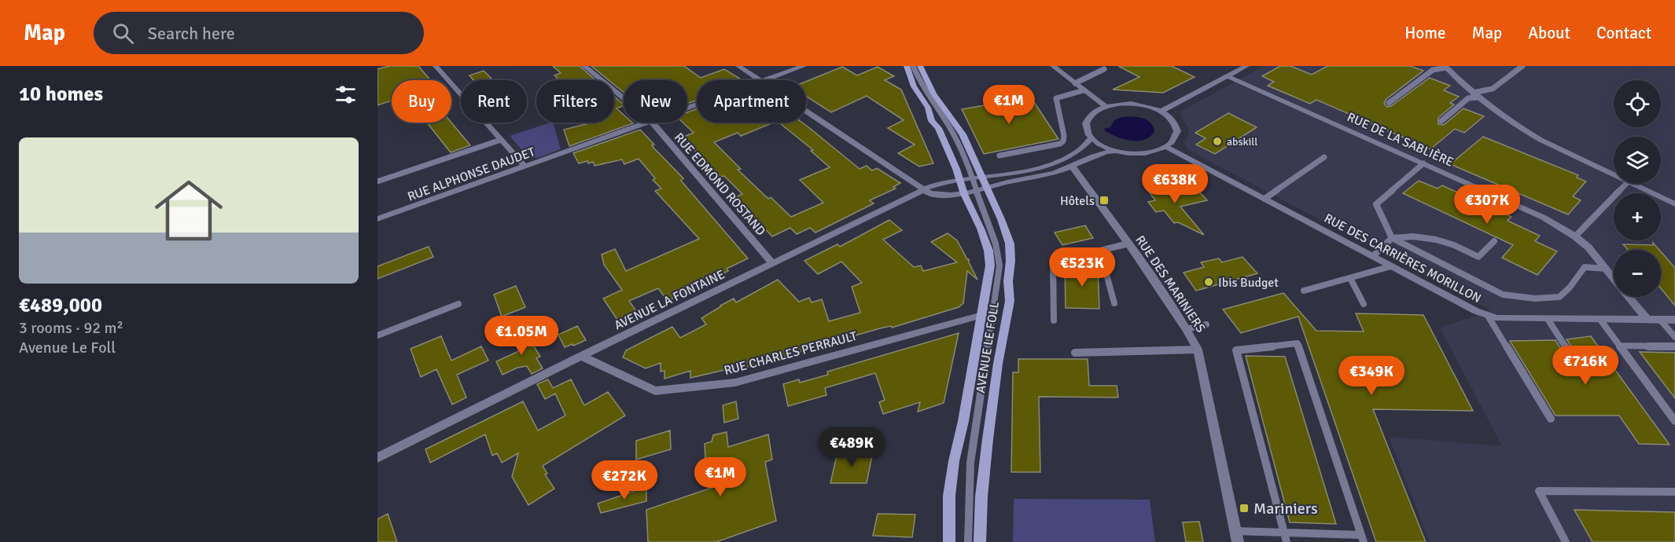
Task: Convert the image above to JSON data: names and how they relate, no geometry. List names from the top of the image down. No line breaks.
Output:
{"streets":{"main road":["AVENUE LE FOLL"],"street":["RUE DE LA SABLIÈRE","RUE ALPHONSE DAUDET","RUE EDMOND ROSTAND","RUE DES CARRIÈRES MORILLON","RUE DES MARINIERS","AVENUE LA FONTAINE","RUE CHARLES PERRAULT"]},"crossings":[["RUE DE LA SABLIÈRE","RUE DES CARRIÈRES MORILLON"],["RUE EDMOND ROSTAND","AVENUE LA FONTAINE"],["AVENUE LA FONTAINE","AVENUE LE FOLL"],["AVENUE LA FONTAINE","RUE CHARLES PERRAULT"],["AVENUE LE FOLL","RUE CHARLES PERRAULT"]],"places":{"other":["abskill","Ibis Budget"],"transit":["Hôtels","Mariniers"]},"page":{"header":"Map","search":"Search here","nav":["Home","Map","About","Contact"],"heading":"10 homes","map_buttons":["+","−"],"chip":["Buy","Rent","Filters","New","Apartment"],"price":["€1M","€638K","€307K","€523K","€1.05M","€716K","€349K","€489K","€1M","€272K"],"list":[{"name":"€489,000","note":"3 rooms · 92 m² · Avenue Le Foll"}]}}
